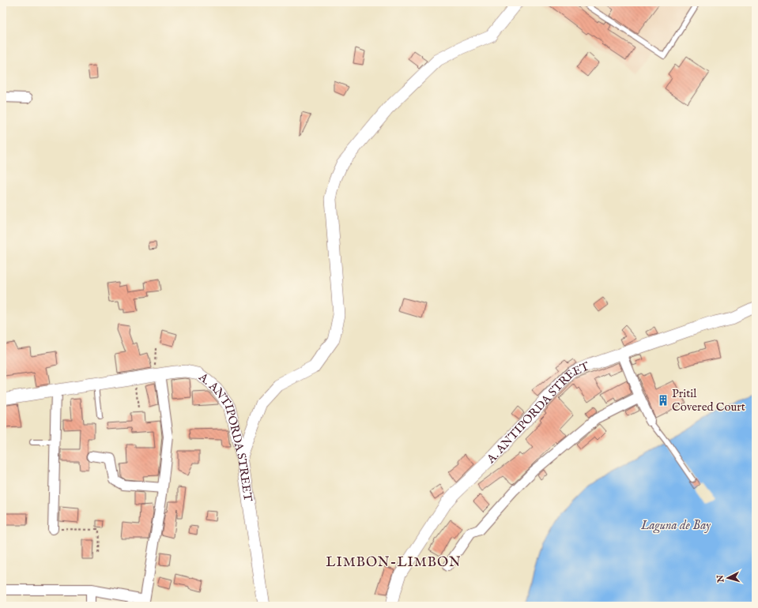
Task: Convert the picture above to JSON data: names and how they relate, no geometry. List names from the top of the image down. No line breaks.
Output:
{"streets":{"street":["A. ANTIPORDA STREET"]},"districts":["LIMBON-LIMBON"],"water":["Laguna de Bay"],"places":{"building":["Pritil Covered Court"]},"north":"left"}
